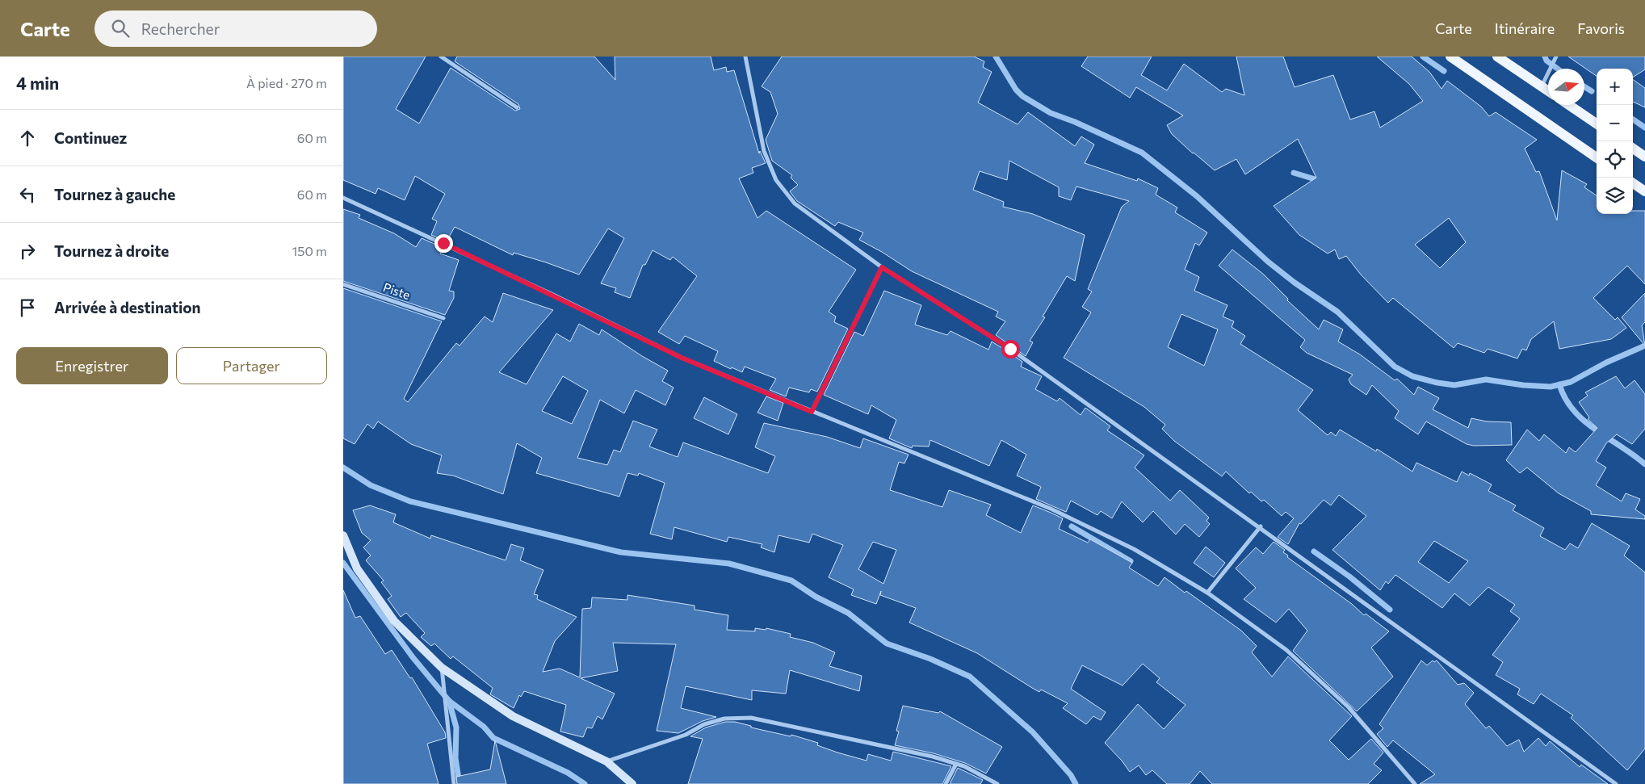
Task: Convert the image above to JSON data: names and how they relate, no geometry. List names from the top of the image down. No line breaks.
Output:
{"streets":{"street":["Piste"]},"north":"right","page":{"header":"Carte","search":"Rechercher","nav":["Carte","Itinéraire","Favoris"],"heading":["4 min","À pied · 270 m"],"map_buttons":["+","−"],"list":[["Continuez","60 m"],["Tournez à gauche","60 m"],["Tournez à droite","150 m"],"Arrivée à destination"],"buttons":["Enregistrer","Partager"]}}
